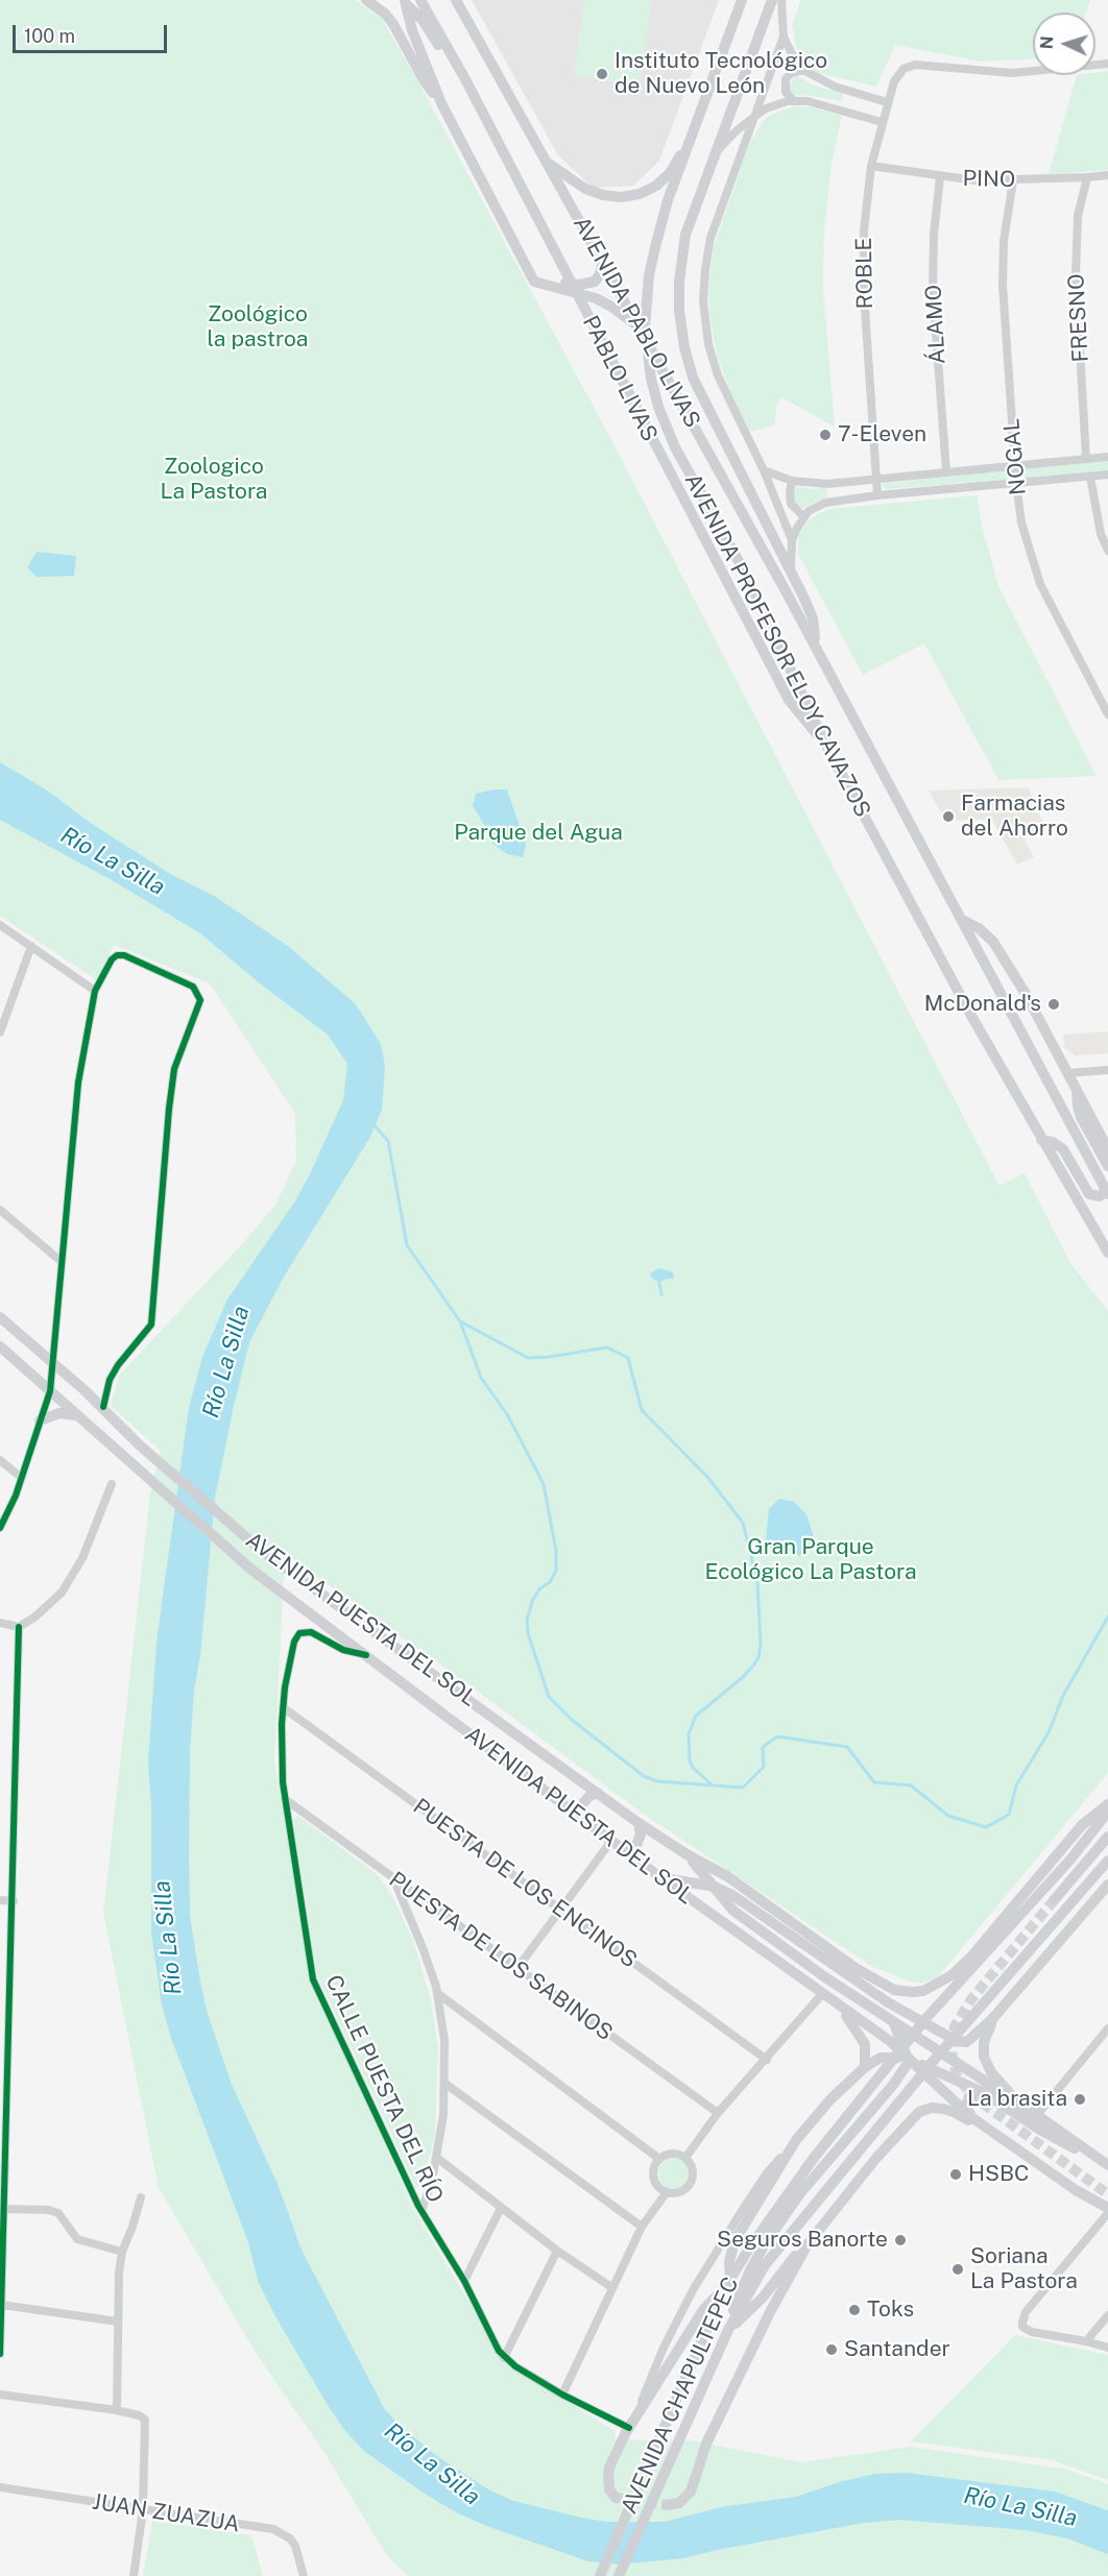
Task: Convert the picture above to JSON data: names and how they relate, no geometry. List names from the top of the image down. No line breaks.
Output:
{"streets":{"main road":["AVENIDA PABLO LIVAS","PABLO LIVAS","AVENIDA PROFESOR ELOY CAVAZOS","AVENIDA PUESTA DEL SOL","AVENIDA CHAPULTEPEC"],"street":["PINO","ROBLE","FRESNO","ÁLAMO","NOGAL","PUESTA DE LOS ENCINOS","PUESTA DE LOS SABINOS","CALLE PUESTA DEL RÍO","JUAN ZUAZUA"]},"crossings":[["PINO","ROBLE"],["PINO","FRESNO"],["PINO","ÁLAMO"],["PINO","NOGAL"],["AVENIDA PABLO LIVAS","AVENIDA PROFESOR ELOY CAVAZOS"],["PABLO LIVAS","AVENIDA PROFESOR ELOY CAVAZOS"],["AVENIDA PUESTA DEL SOL","CALLE PUESTA DEL RÍO"],["AVENIDA PUESTA DEL SOL","AVENIDA CHAPULTEPEC"],["PUESTA DE LOS ENCINOS","CALLE PUESTA DEL RÍO"],["PUESTA DE LOS SABINOS","CALLE PUESTA DEL RÍO"]],"water":["Río La Silla"],"parks":["Zoológico la pastroa","Zoologico La Pastora","Parque del Agua","Gran Parque Ecológico La Pastora"],"places":["Instituto Tecnológico de Nuevo León","7-Eleven","Farmacias del Ahorro","McDonald's","La brasita","HSBC","Seguros Banorte","Soriana La Pastora","Toks","Santander"],"scale_bar":"100 m","north":"left"}
